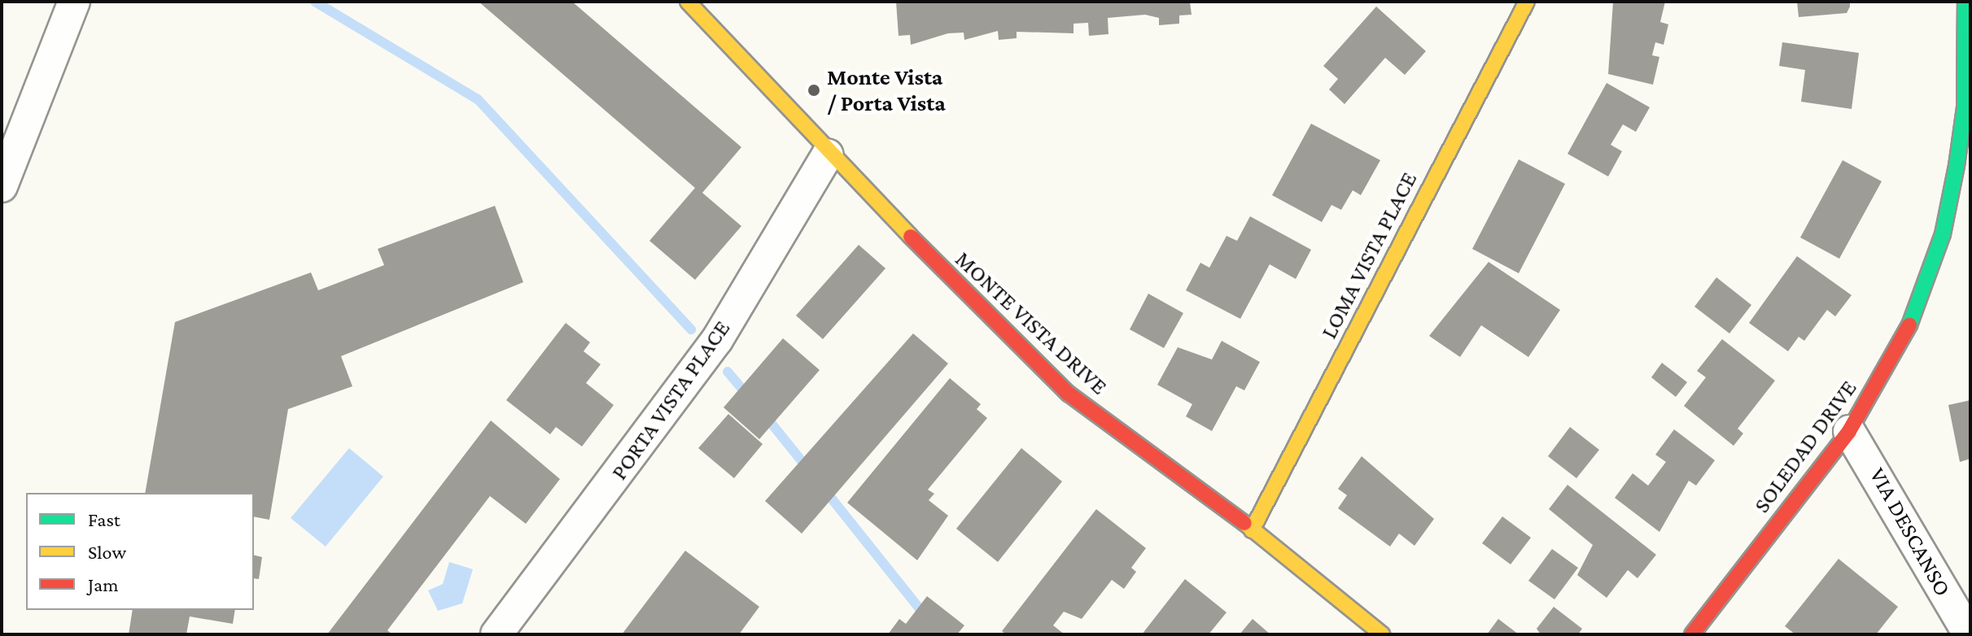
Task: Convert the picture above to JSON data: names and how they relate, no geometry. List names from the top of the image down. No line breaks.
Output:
{"streets":{"street":["LOMA VISTA PLACE","MONTE VISTA DRIVE","PORTA VISTA PLACE","SOLEDAD DRIVE","VIA DESCANSO"]},"crossings":[["LOMA VISTA PLACE","MONTE VISTA DRIVE"],["MONTE VISTA DRIVE","PORTA VISTA PLACE"],["SOLEDAD DRIVE","VIA DESCANSO"]],"places":["Monte Vista / Porta Vista"],"legend":["Fast","Slow","Jam"]}
